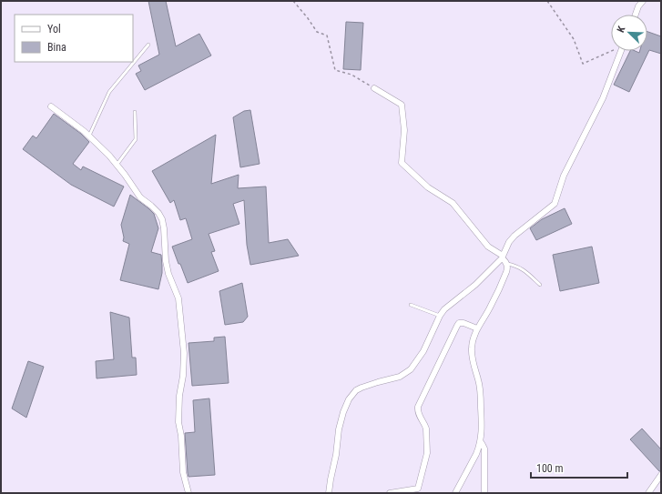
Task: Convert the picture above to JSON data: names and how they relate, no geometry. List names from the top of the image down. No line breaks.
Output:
{"legend":["Yol","Bina"],"scale_bar":"100 m","north":"top left"}
